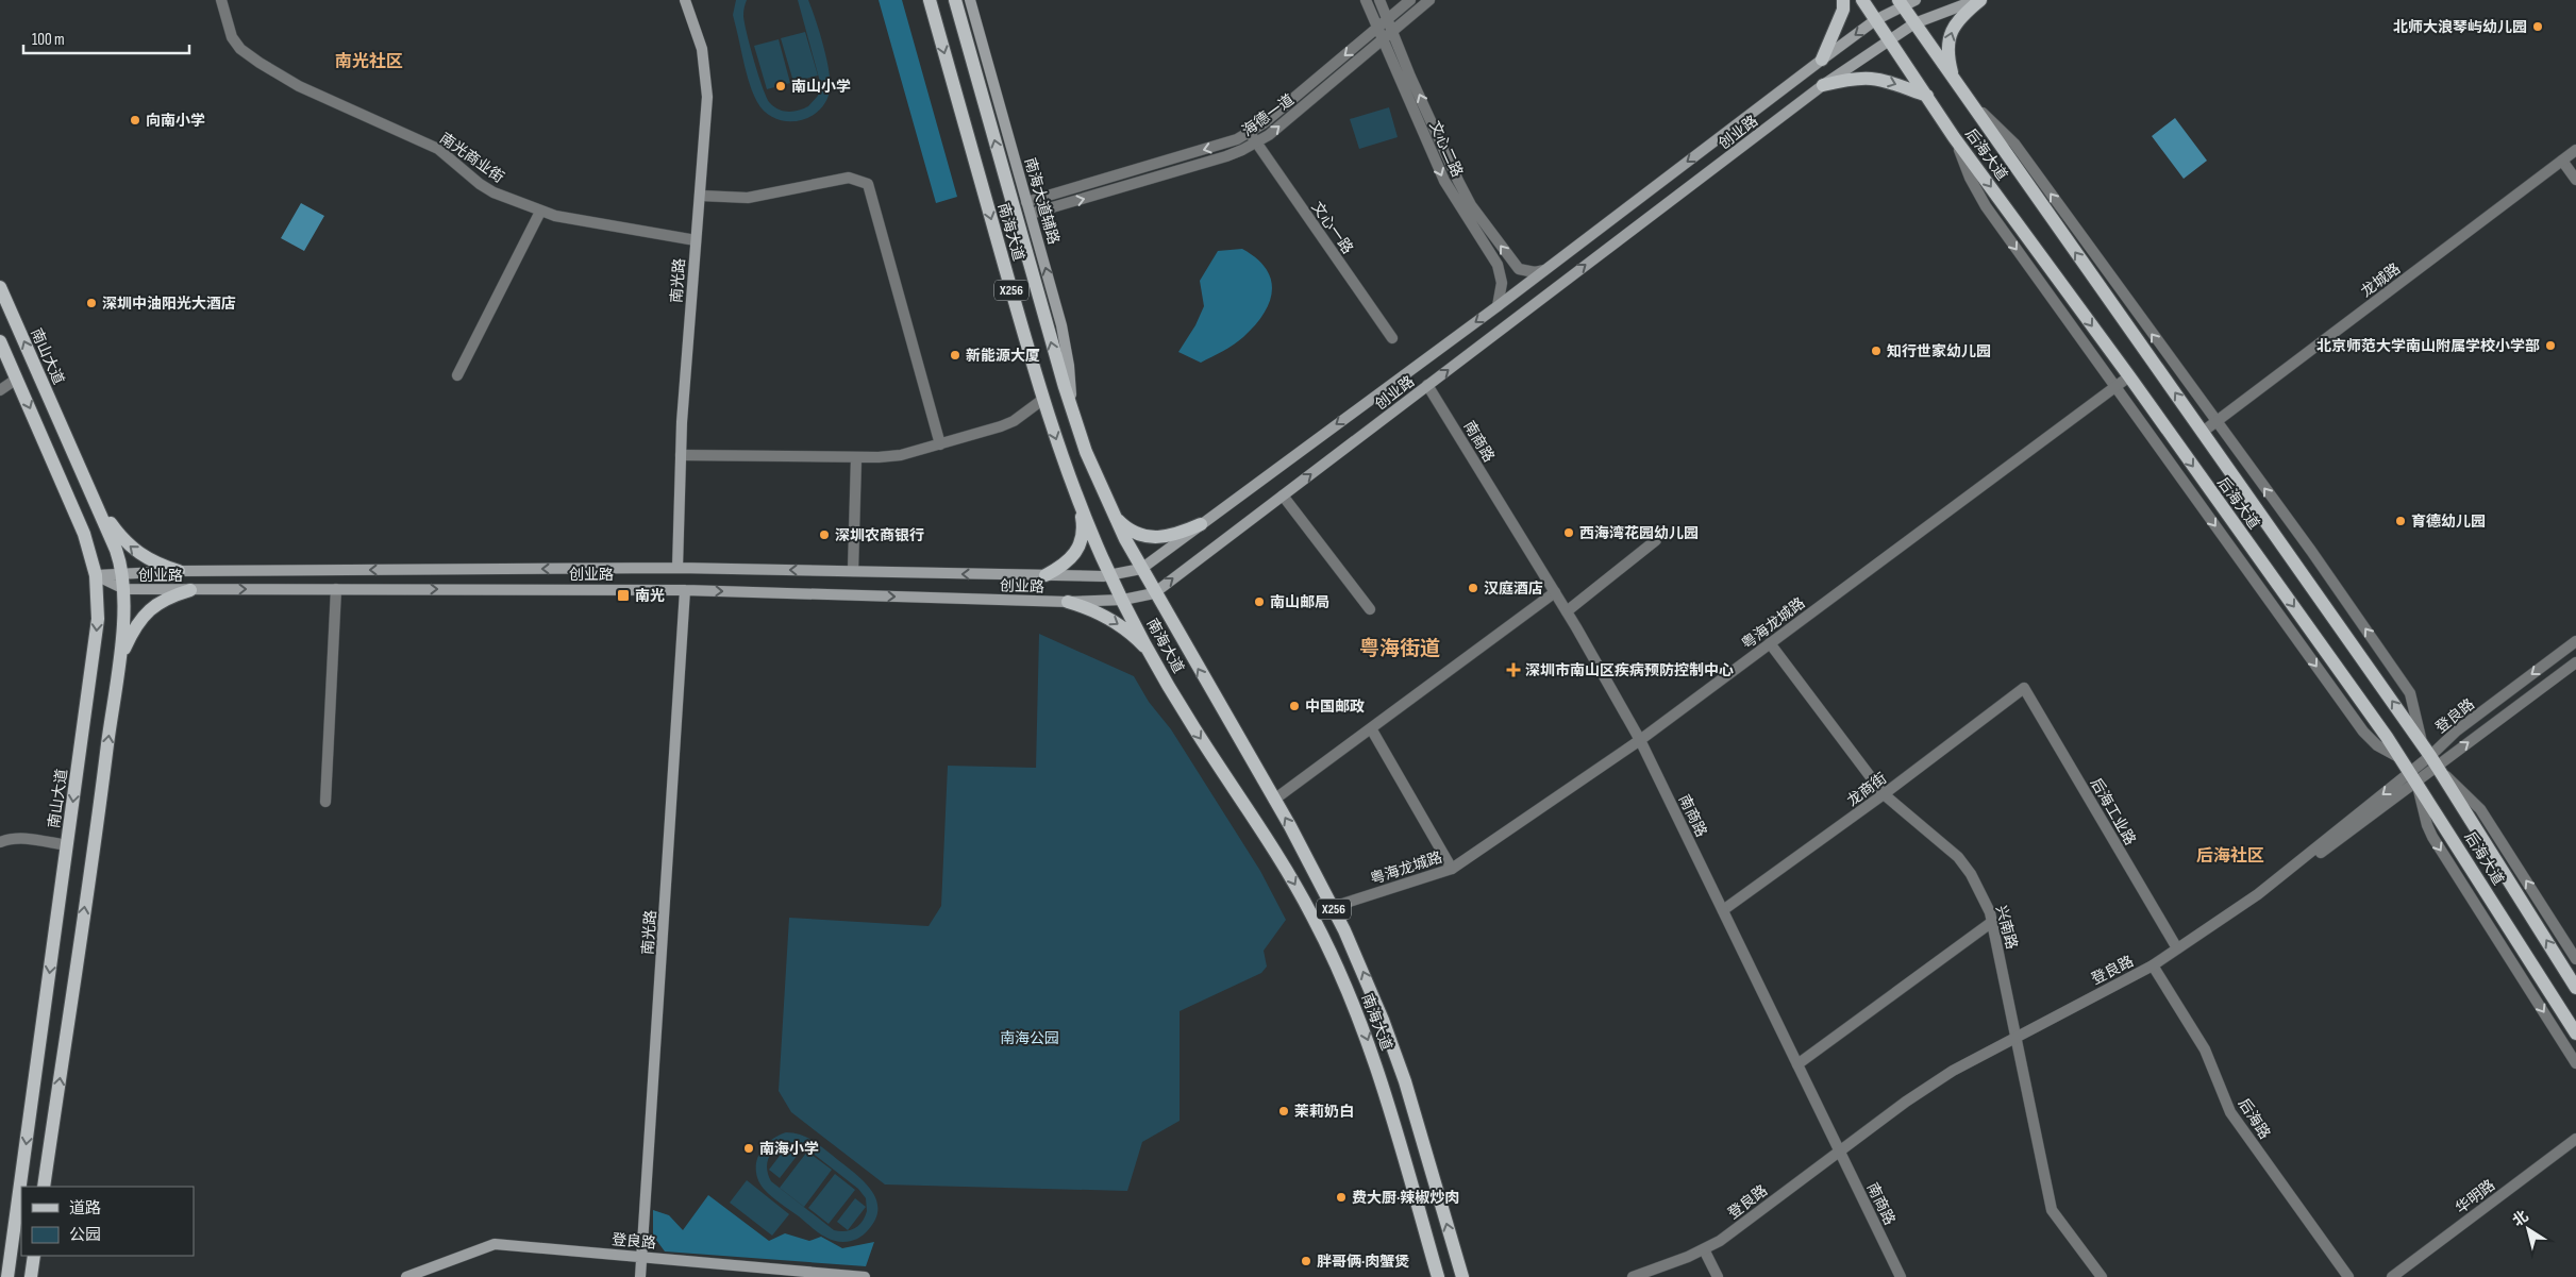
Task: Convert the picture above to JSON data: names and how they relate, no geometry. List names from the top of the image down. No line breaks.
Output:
{"streets":{"main road":["创业路","后海大道","南海大道辅路","南海大道","南光路","X256","南山大道","登良路"],"street":["海德一道","文心二路","南光商业街","文心一路","龙城路","南商路","粤海龙城路","龙商街","后海工业路","兴南路","后海路","华明路"]},"crossings":[["海德一道","文心二路"],["海德一道","南海大道辅路"],["海德一道","文心一路"],["创业路","文心二路"],["创业路","后海大道"],["创业路","南海大道"],["创业路","南光路"],["创业路","南山大道"],["创业路","南商路"],["后海大道","龙城路"],["后海大道","粤海龙城路"],["后海大道","登良路"],["南光商业街","南光路"],["南海大道辅路","南海大道"],["南海大道","粤海龙城路"],["南光路","登良路"],["南商路","粤海龙城路"],["南商路","登良路"],["南商路","龙商街"],["粤海龙城路","兴南路"],["登良路","后海工业路"],["登良路","兴南路"],["登良路","后海路"],["龙商街","后海工业路"],["龙商街","兴南路"]],"one_way":["南海大道辅路"],"districts":["南光社区","粤海街道","后海社区"],"parks":["南海公园"],"places":{"other":["北师大浪琴屿幼儿园","南山小学","向南小学","深圳中油阳光大酒店","北京师范大学南山附属学校小学部","知行世家幼儿园","新能源大厦","育德幼儿园","西海湾花园幼儿园","深圳农商银行","汉庭酒店","南山邮局","中国邮政","茉莉奶白","南海小学","费大厨·辣椒炒肉","胖哥俩·肉蟹煲"],"transit":["南光"],"health":["深圳市南山区疾病预防控制中心"]},"legend":["道路","公园"],"scale_bar":"100 m","north":"top left"}
